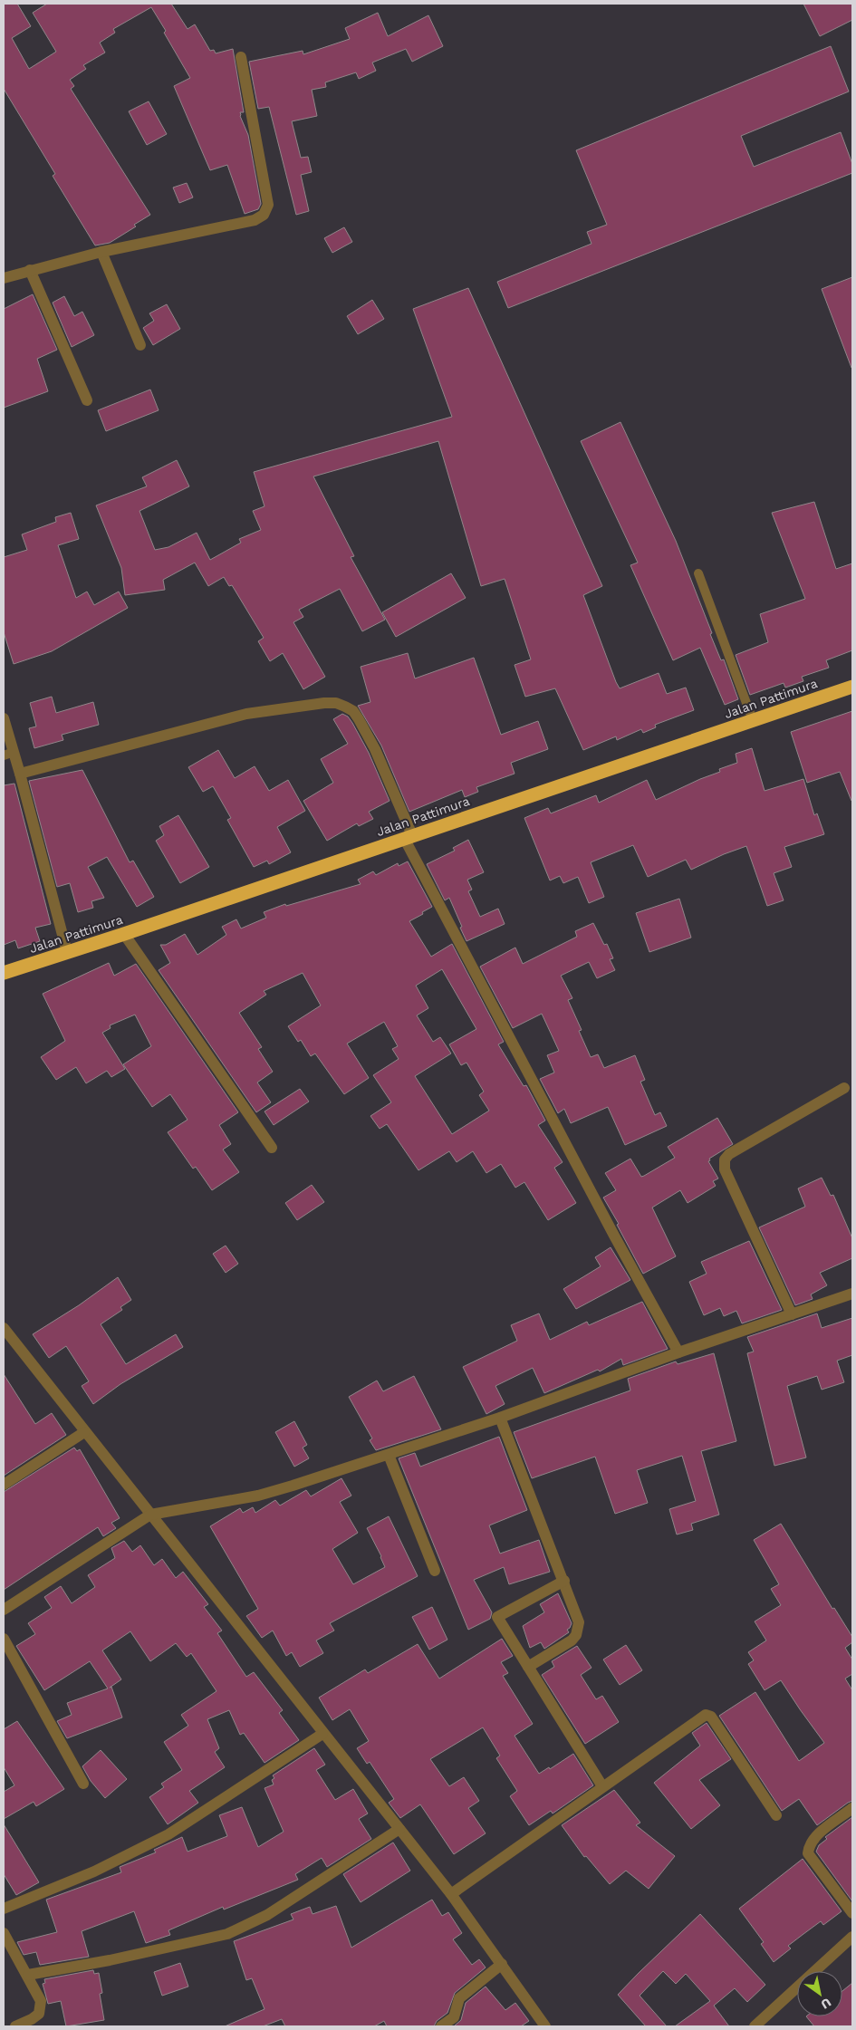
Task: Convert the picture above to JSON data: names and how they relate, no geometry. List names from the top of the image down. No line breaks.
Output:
{"streets":{"highway":["Jalan Pattimura"]},"north":"bottom right"}
